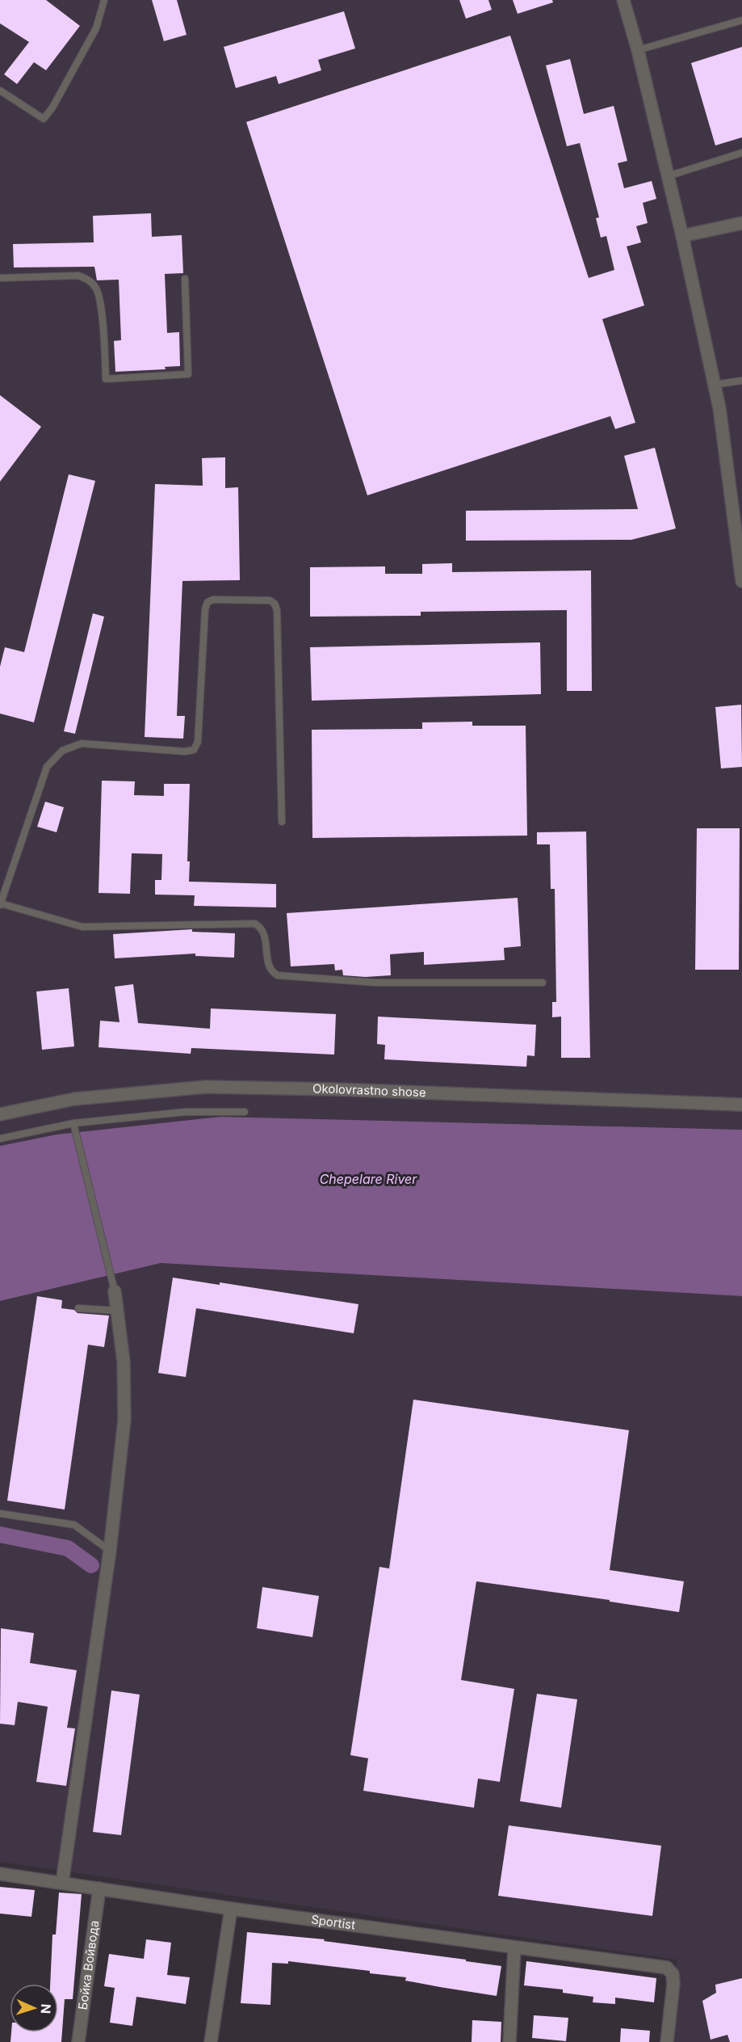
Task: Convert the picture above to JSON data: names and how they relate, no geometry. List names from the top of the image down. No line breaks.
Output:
{"streets":{"street":["Okolovrastno shose","Sportist","Бойка Войвода"]},"crossings":[["Sportist","Бойка Войвода"]],"water":["Chepelare River"],"north":"right"}
